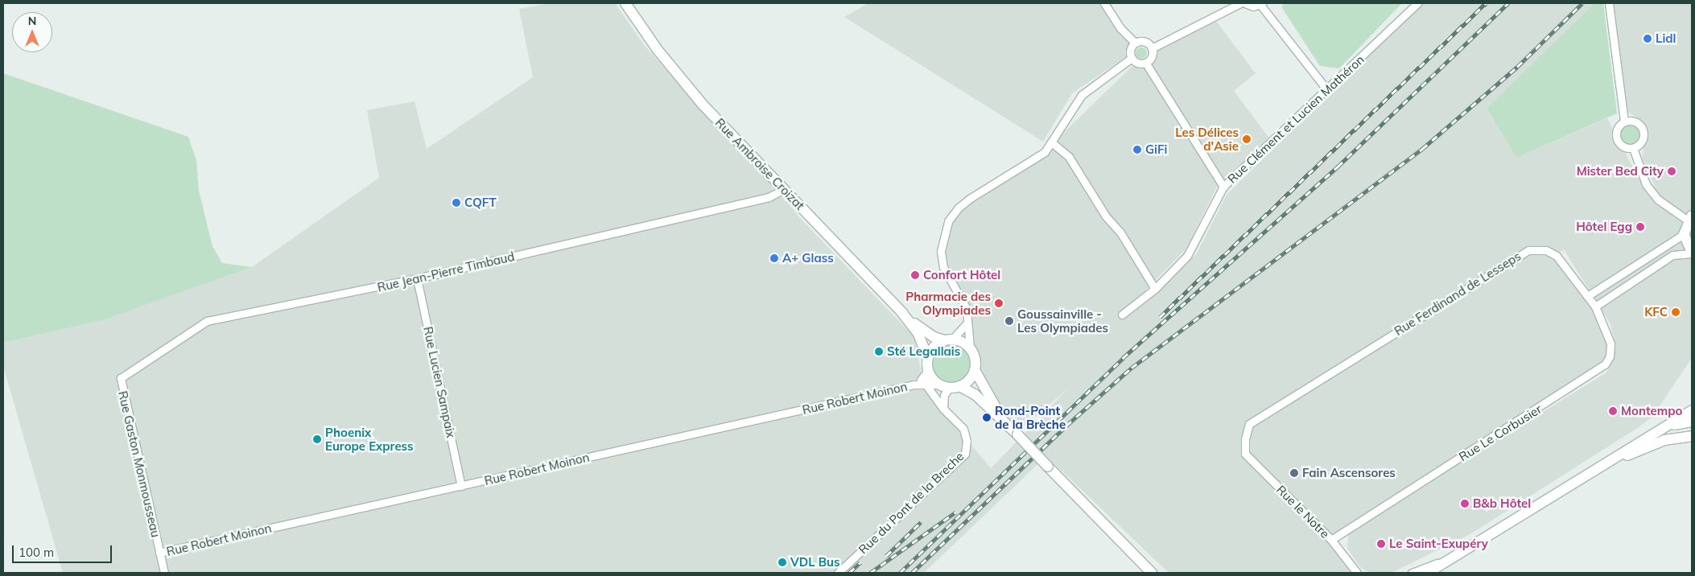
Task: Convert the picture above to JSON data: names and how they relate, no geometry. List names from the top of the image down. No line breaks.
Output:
{"streets":{"main road":["Rue Ambroise Croizat"],"street":["Rue Clément et Lucien Mathéron","Rue Jean-Pierre Timbaud","Rue Ferdinand de Lesseps","Rue Lucien Sampaix","Rue Robert Moinon","Rue Le Corbusier","Rue Gaston Monmousseau","Rue du Pont de la Breche","Rue le Notre"]},"crossings":[["Rue Ambroise Croizat","Rue Jean-Pierre Timbaud"],["Rue Jean-Pierre Timbaud","Rue Lucien Sampaix"],["Rue Jean-Pierre Timbaud","Rue Gaston Monmousseau"],["Rue Ferdinand de Lesseps","Rue Le Corbusier"],["Rue Ferdinand de Lesseps","Rue le Notre"],["Rue Lucien Sampaix","Rue Robert Moinon"],["Rue Robert Moinon","Rue Gaston Monmousseau"],["Rue Robert Moinon","Rue du Pont de la Breche"],["Rue Le Corbusier","Rue le Notre"]],"places":["Lidl","Les Délices d'Asie","GiFi","Mister Bed City","CQFT","Hôtel Egg","A+ Glass","Confort Hôtel","Pharmacie des Olympiades","KFC","Goussainville - Les Olympiades","Sté Legallais","Montempo","Rond-Point de la Brèche","Phoenix Europe Express","Fain Ascensores","B&b Hôtel","Le Saint-Exupéry","VDL Bus"],"scale_bar":"100 m","north":"top"}
